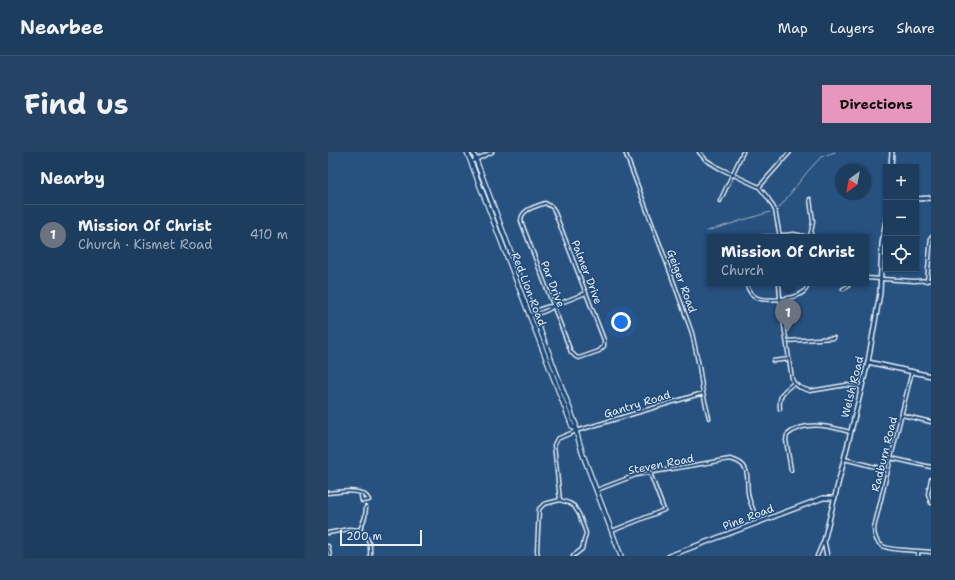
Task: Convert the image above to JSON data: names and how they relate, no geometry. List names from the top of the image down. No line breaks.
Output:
{"streets":{"main road":["Red Lion Road","Welsh Road","Pine Road"],"street":["Palmer Drive","Geiger Road","Par Drive","Gantry Road","Radburn Road","Steven Road"]},"crossings":[["Palmer Drive","Par Drive"],["Geiger Road","Gantry Road"],["Red Lion Road","Gantry Road"],["Red Lion Road","Steven Road"],["Welsh Road","Pine Road"],["Steven Road","Pine Road"]],"scale_bar":"200 m","north":"bottom left","page":{"header":"Nearbee","nav":["Map","Layers","Share"],"title":"Find us","buttons":"Directions","heading":"Nearby","map_buttons":["+","−"],"list":[{"mark":"1","name":"Mission Of Christ","note":"Church · Kismet Road","value":"410 m"}],"popup":["Mission Of Christ","Church"],"pins":"1","scale":"200 m"}}
